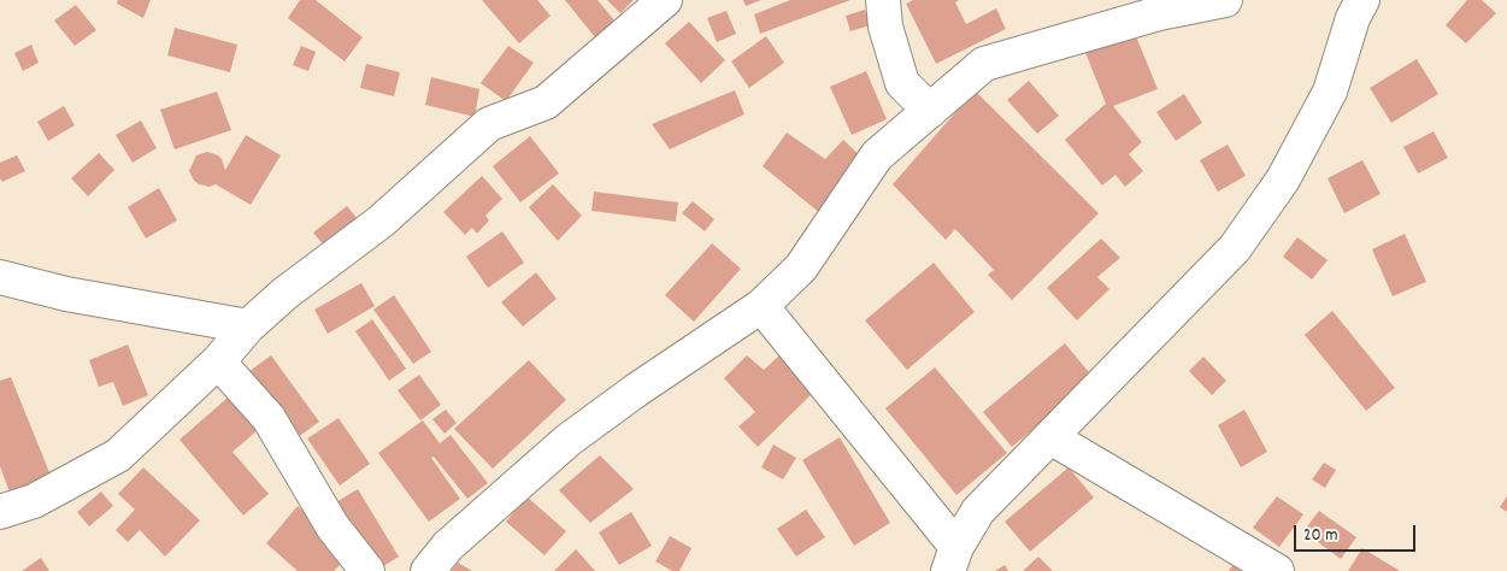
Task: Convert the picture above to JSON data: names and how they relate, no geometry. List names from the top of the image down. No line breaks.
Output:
{"scale_bar":"20 m"}
